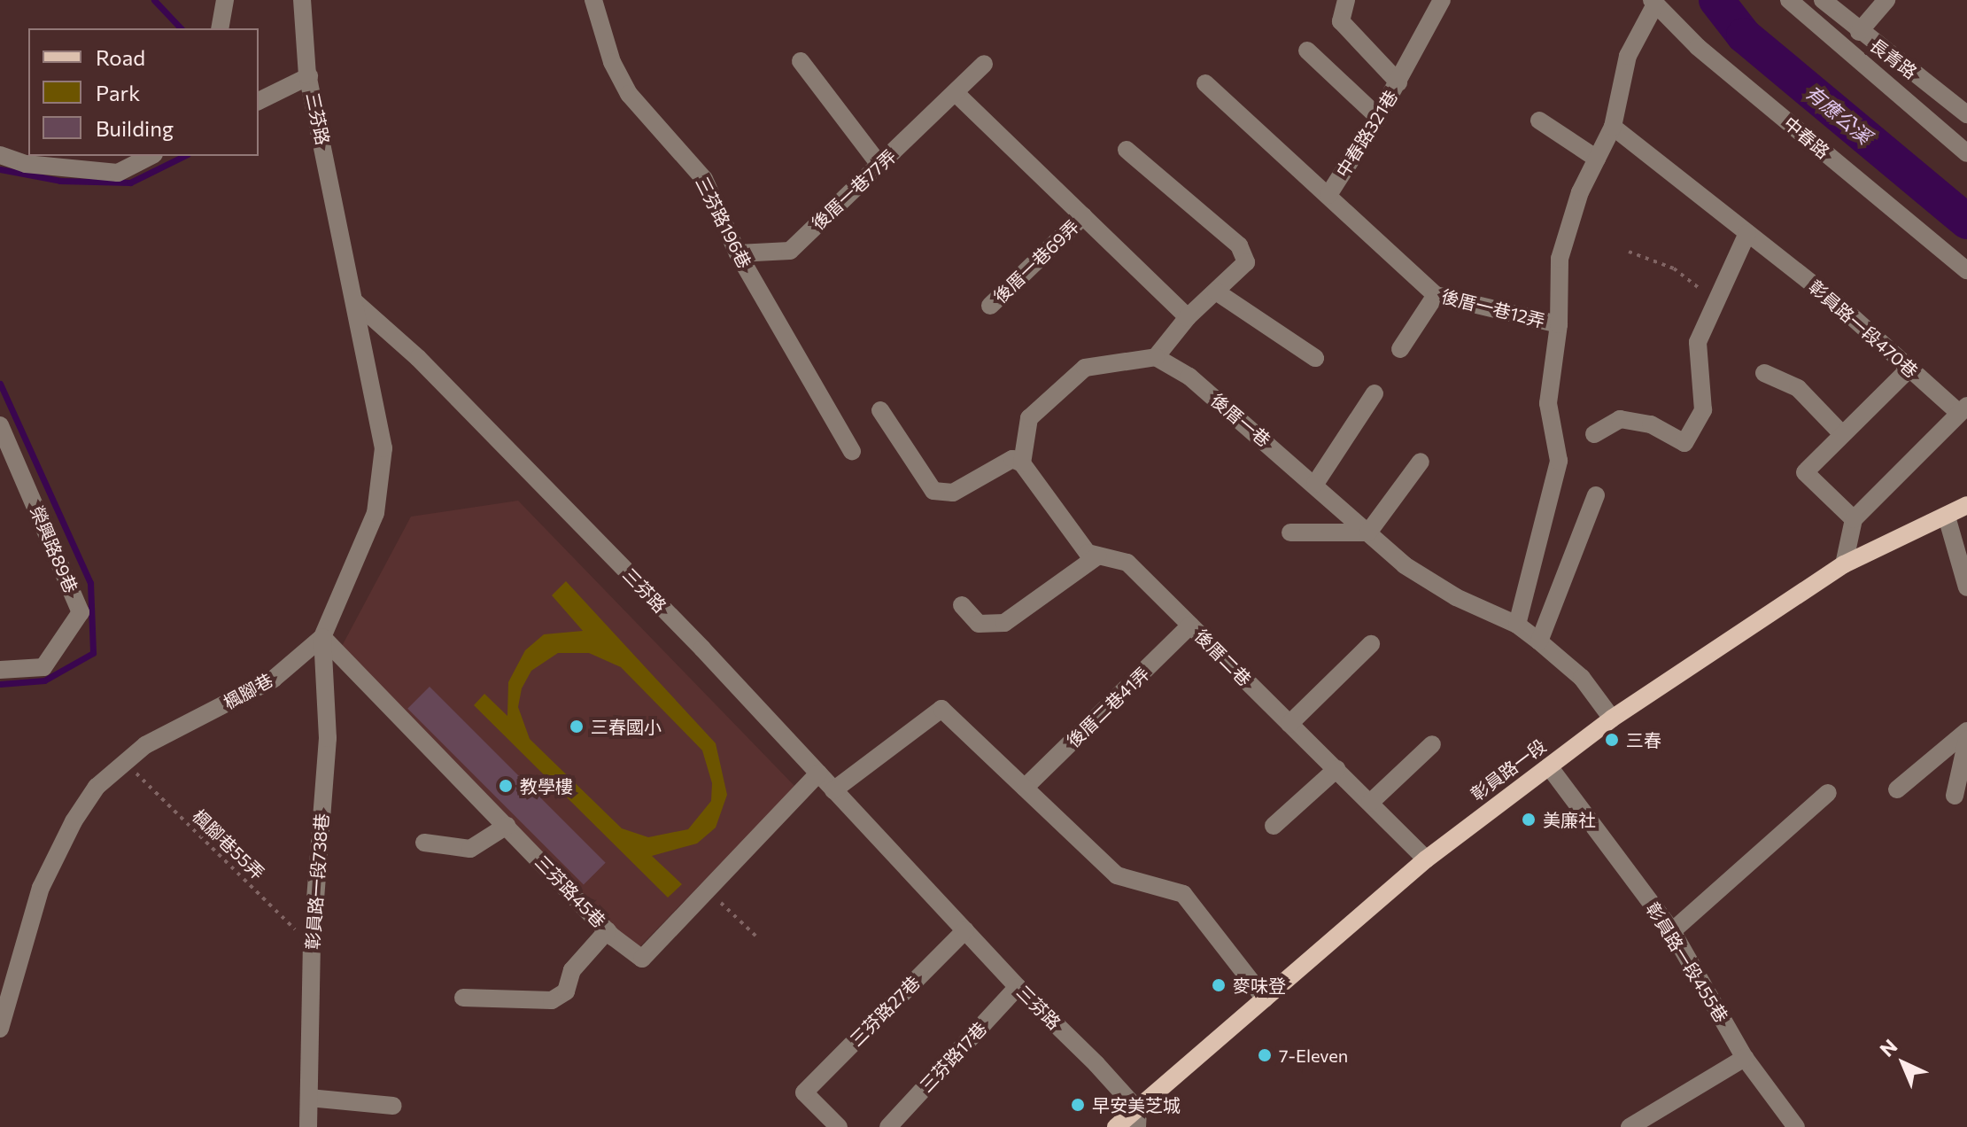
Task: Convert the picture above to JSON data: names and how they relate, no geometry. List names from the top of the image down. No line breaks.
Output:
{"streets":{"main road":["彰員路一段"],"street":["長青路","三芬路","中春路321巷","中春路","後厝一巷77弄","三芬路196巷","後厝一巷69弄","後厝一巷12弄","彰員路一段470巷","後厝一巷","榮興路89巷","後厝二巷","楓腳巷","後厝二巷41弄","彰員路一段738巷","三芬路45巷","彰員路一段455巷","三芬路27巷","三芬路17巷"],"path":["楓腳巷55弄"]},"crossings":[["三芬路","楓腳巷"],["三芬路","彰員路一段"],["三芬路","三芬路45巷"],["三芬路","三芬路27巷"],["三芬路","三芬路17巷"],["中春路321巷","後厝一巷12弄"],["後厝一巷77弄","三芬路196巷"],["後厝一巷12弄","後厝一巷"],["後厝一巷","彰員路一段"],["後厝二巷","後厝二巷41弄"],["後厝二巷","彰員路一段"],["楓腳巷","楓腳巷55弄"],["楓腳巷","彰員路一段738巷"],["楓腳巷","三芬路45巷"],["彰員路一段","彰員路一段455巷"],["楓腳巷55弄","彰員路一段738巷"],["彰員路一段738巷","三芬路45巷"]],"water":["有應公溪"],"places":["三春國小","三春","教學樓","美廉社","麥味登","7-Eleven","早安美芝城"],"legend":["Road","Park","Building"],"north":"top left"}
